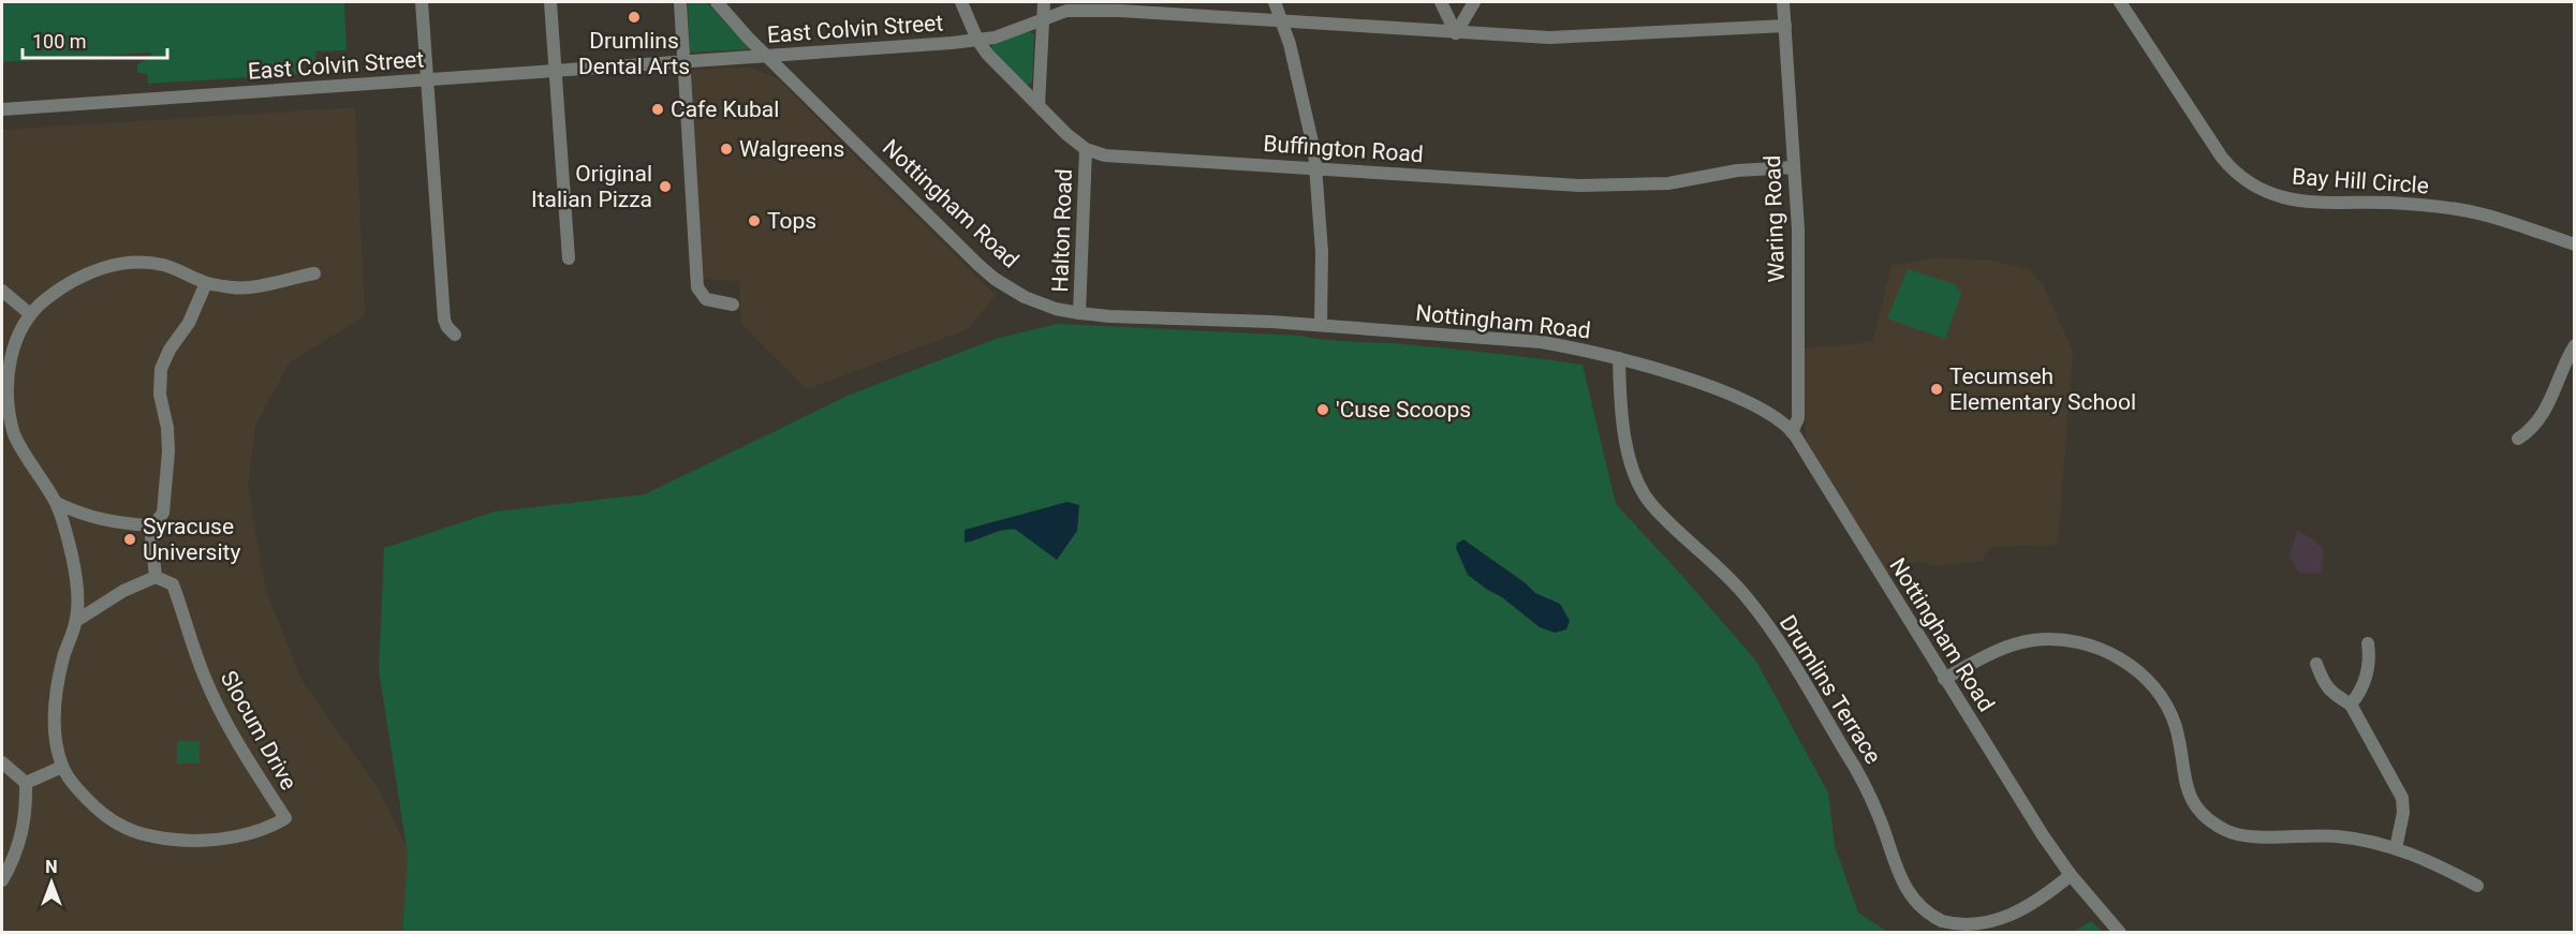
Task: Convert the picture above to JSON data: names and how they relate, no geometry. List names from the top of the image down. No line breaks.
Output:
{"streets":{"street":["East Colvin Street","Buffington Road","Bay Hill Circle","Nottingham Road","Waring Road","Halton Road","Drumlins Terrace","Slocum Drive"]},"crossings":[["East Colvin Street","Buffington Road"],["East Colvin Street","Nottingham Road"],["East Colvin Street","Waring Road"],["Buffington Road","Waring Road"],["Buffington Road","Halton Road"],["Nottingham Road","Waring Road"],["Nottingham Road","Halton Road"],["Nottingham Road","Drumlins Terrace"]],"places":["Drumlins Dental Arts","Cafe Kubal","Walgreens","Original Italian Pizza","Tops","Tecumseh Elementary School","'Cuse Scoops","Syracuse University"],"scale_bar":"100 m","north":"top"}
